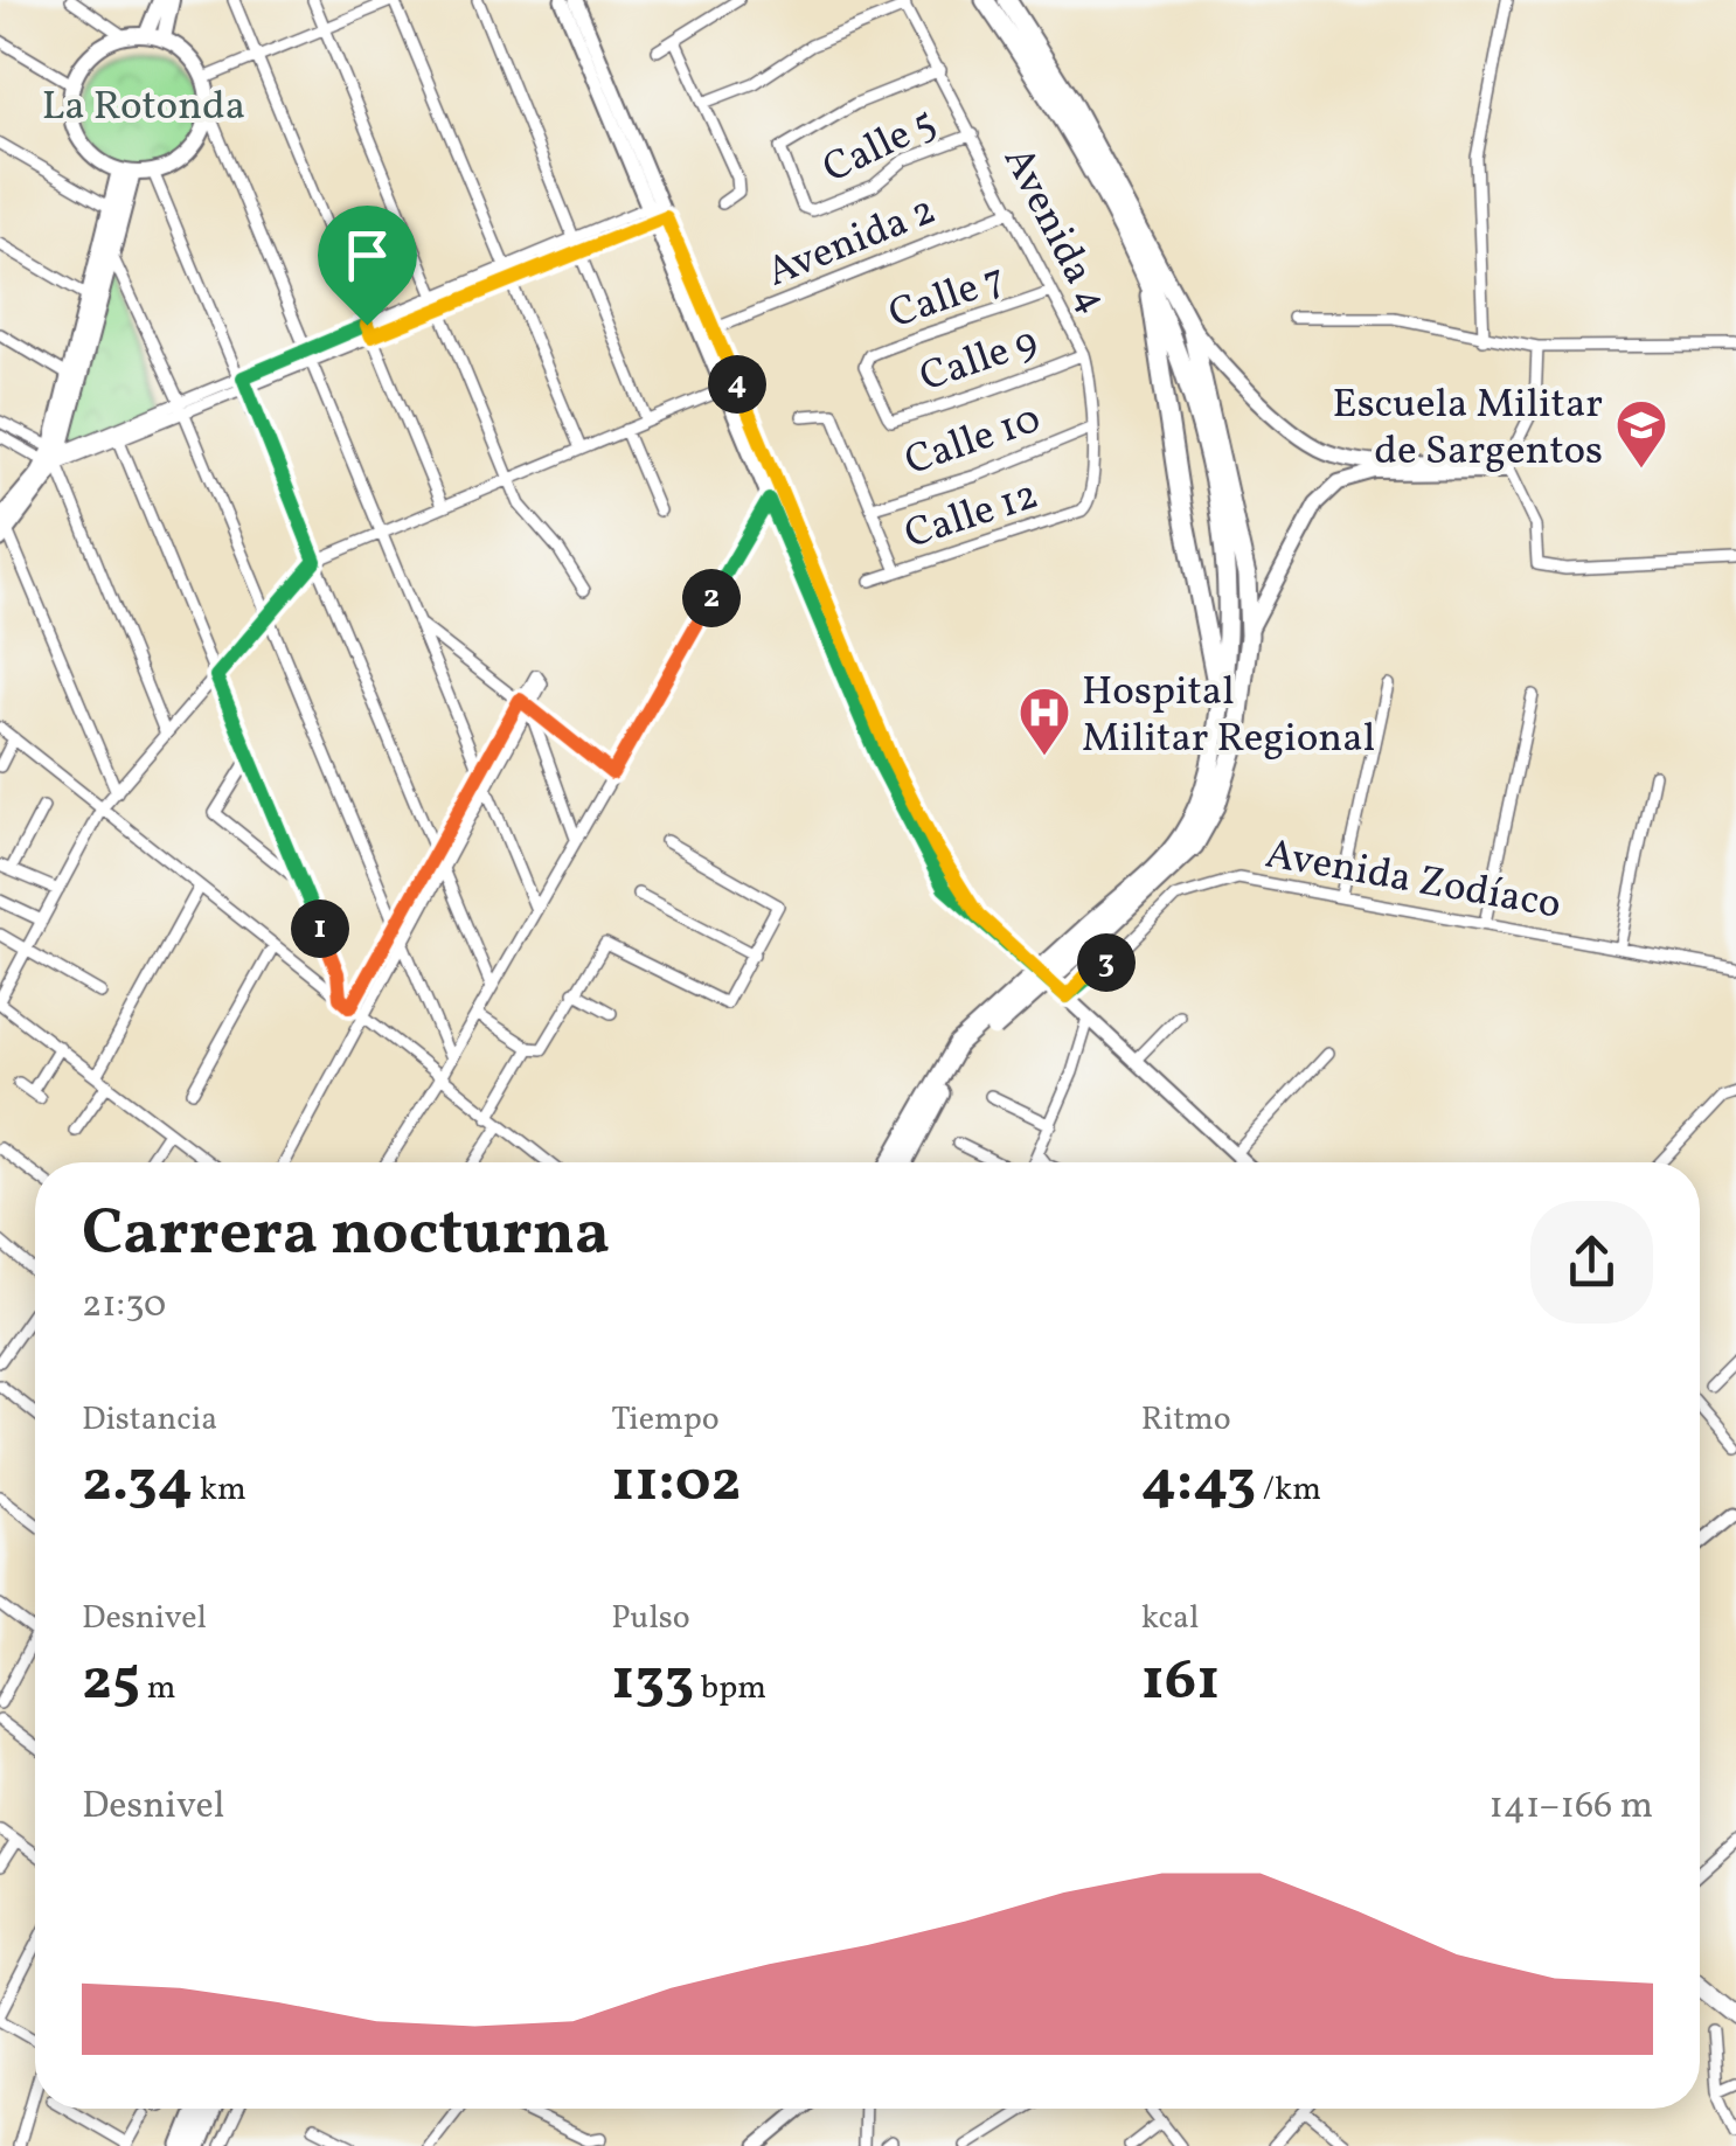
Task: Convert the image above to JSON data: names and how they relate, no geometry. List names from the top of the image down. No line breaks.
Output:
{"streets":{"street":["Calle 5","Avenida 4","Avenida 2","Calle 7","Calle 9","Calle 10","Calle 12","Avenida Zodíaco"]},"crossings":[["Calle 5","Avenida 4"],["Avenida 4","Avenida 2"],["Avenida 4","Calle 7"],["Avenida 4","Calle 9"],["Avenida 4","Calle 10"],["Avenida 4","Calle 12"],["Calle 7","Calle 9"]],"parks":["La Rotonda"],"places":{"school or university":["Escuela Militar de Sargentos"],"hospital":["Hospital Militar Regional"]},"page":{"pins":["4","2","1","3"],"heading":["Carrera nocturna","21:30"],"stats":[["Distancia","2.34 km"],["Tiempo","11:02"],["Ritmo","4:43 /km"],["Desnivel","25 m"],["Pulso","133 bpm"],["kcal","161"]],"chart":["Desnivel","141–166 m"]}}
